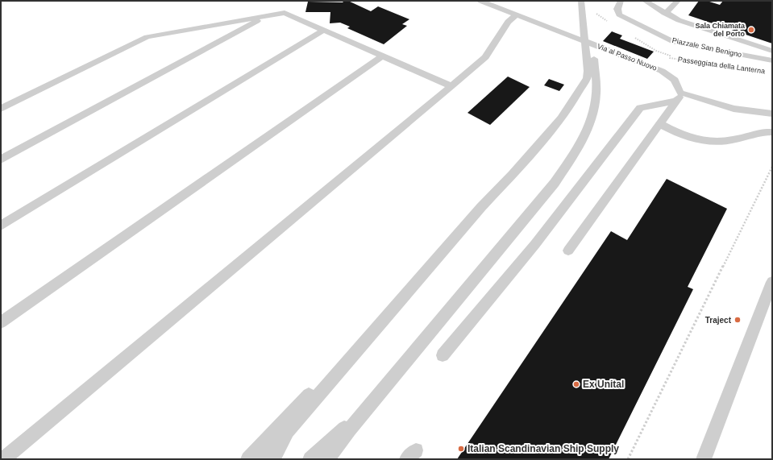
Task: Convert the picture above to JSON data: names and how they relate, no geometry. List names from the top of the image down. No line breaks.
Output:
{"streets":{"lane":["Piazzale San Benigno","Via al Passo Nuovo"],"path":["Passeggiata della Lanterna"]},"places":["Sala Chiamata del Porto","Traject","Ex Unital","Italian Scandinavian Ship Supply"]}
